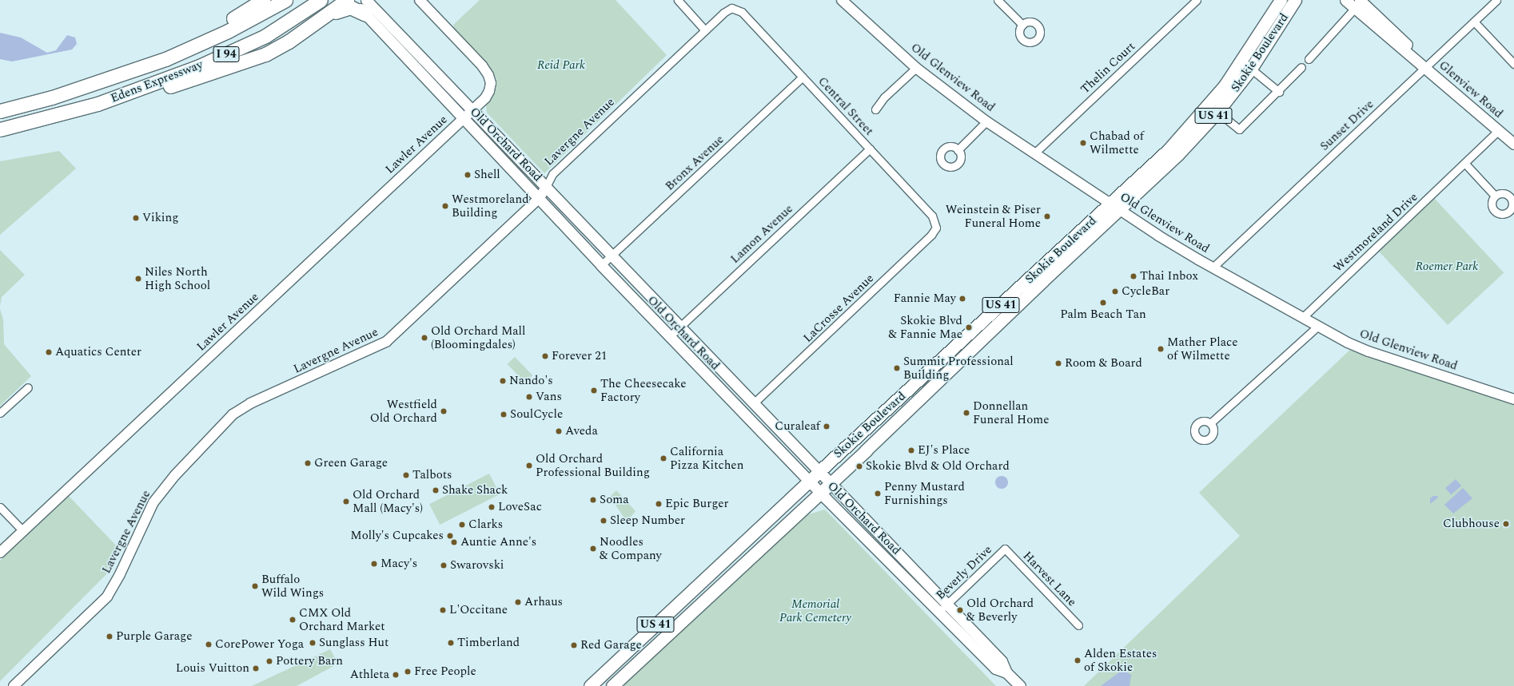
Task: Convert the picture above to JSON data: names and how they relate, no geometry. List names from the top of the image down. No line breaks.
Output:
{"streets":{"highway":["I 94","Edens Expressway"],"main road":["Skokie Boulevard","Glenview Road","US 41","Old Orchard Road"],"street":["Thelin Court","Old Glenview Road","Central Street","Sunset Drive","Lavergne Avenue","Lawler Avenue","Bronx Avenue","Westmoreland Drive","Lamon Avenue","LaCrosse Avenue","Beverly Drive","Harvest Lane"]},"crossings":[["Skokie Boulevard","Old Glenview Road"],["Skokie Boulevard","Old Orchard Road"],["Thelin Court","Old Glenview Road"],["Old Glenview Road","Sunset Drive"],["Old Glenview Road","Westmoreland Drive"],["Glenview Road","Sunset Drive"],["Glenview Road","Westmoreland Drive"],["Central Street","Lavergne Avenue"],["Central Street","Bronx Avenue"],["Central Street","Lamon Avenue"],["Central Street","LaCrosse Avenue"],["Lavergne Avenue","Old Orchard Road"],["Lawler Avenue","Old Orchard Road"],["Old Orchard Road","Bronx Avenue"],["Old Orchard Road","Lamon Avenue"],["Old Orchard Road","LaCrosse Avenue"],["Old Orchard Road","Beverly Drive"],["Beverly Drive","Harvest Lane"]],"parks":["Reid Park","Roemer Park","Memorial Park Cemetery"],"places":["Chabad of Wilmette","Shell","Westmoreland Building","Weinstein & Piser Funeral Home","Viking","Thai Inbox","Niles North High School","CycleBar","Fannie May","Palm Beach Tan","Skokie Blvd & Fannie Mae","Old Orchard Mall (Bloomingdales)","Mather Place of Wilmette","Aquatics Center","Forever 21","Room & Board","Summit Professional Building","Nando's","The Cheesecake Factory","Vans","Westfield Old Orchard","Donnellan Funeral Home","SoulCycle","Curaleaf","Aveda","EJ's Place","California Pizza Kitchen","Green Garage","Old Orchard Professional Building","Skokie Blvd & Old Orchard","Talbots","Shake Shack","Penny Mustard Furnishings","Soma","Old Orchard Mall (Macy's)","Epic Burger","LoveSac","Sleep Number","Clubhouse","Clarks","Molly's Cupcakes","Auntie Anne's","Noodles & Company","Macy's","Swarovski","Buffalo Wild Wings","Arhaus","L'Occitane","Old Orchard & Beverly","CMX Old Orchard Market","Purple Garage","Sunglass Hut","Timberland","CorePower Yoga","Red Garage","Alden Estates of Skokie","Pottery Barn","Louis Vuitton","Free People","Athleta"]}
